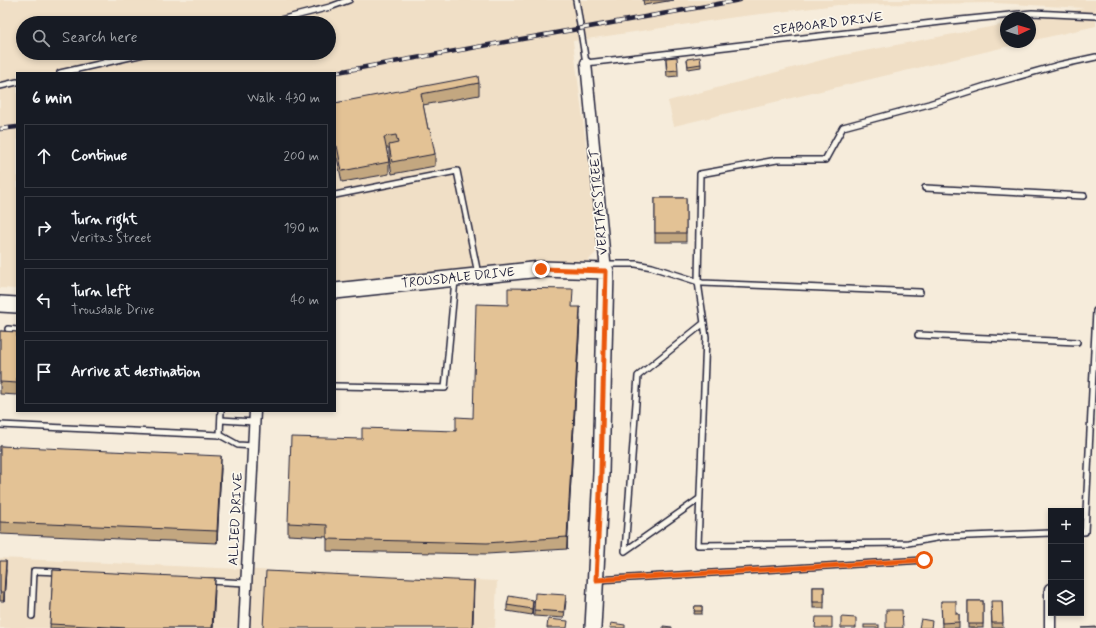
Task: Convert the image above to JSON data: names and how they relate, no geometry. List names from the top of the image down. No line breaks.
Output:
{"streets":{"street":["VERITAS STREET","TROUSDALE DRIVE","ALLIED DRIVE"],"lane":["SEABOARD DRIVE"]},"crossings":[["SEABOARD DRIVE","VERITAS STREET"],["VERITAS STREET","TROUSDALE DRIVE"]],"north":"right","page":{"search":"Search here","heading":["6 min","Walk · 430 m"],"list":[["Continue","200 m"],["Turn right","Veritas Street","190 m"],["Turn left","Trousdale Drive","40 m"],"Arrive at destination"],"map_buttons":["+","−"]}}
